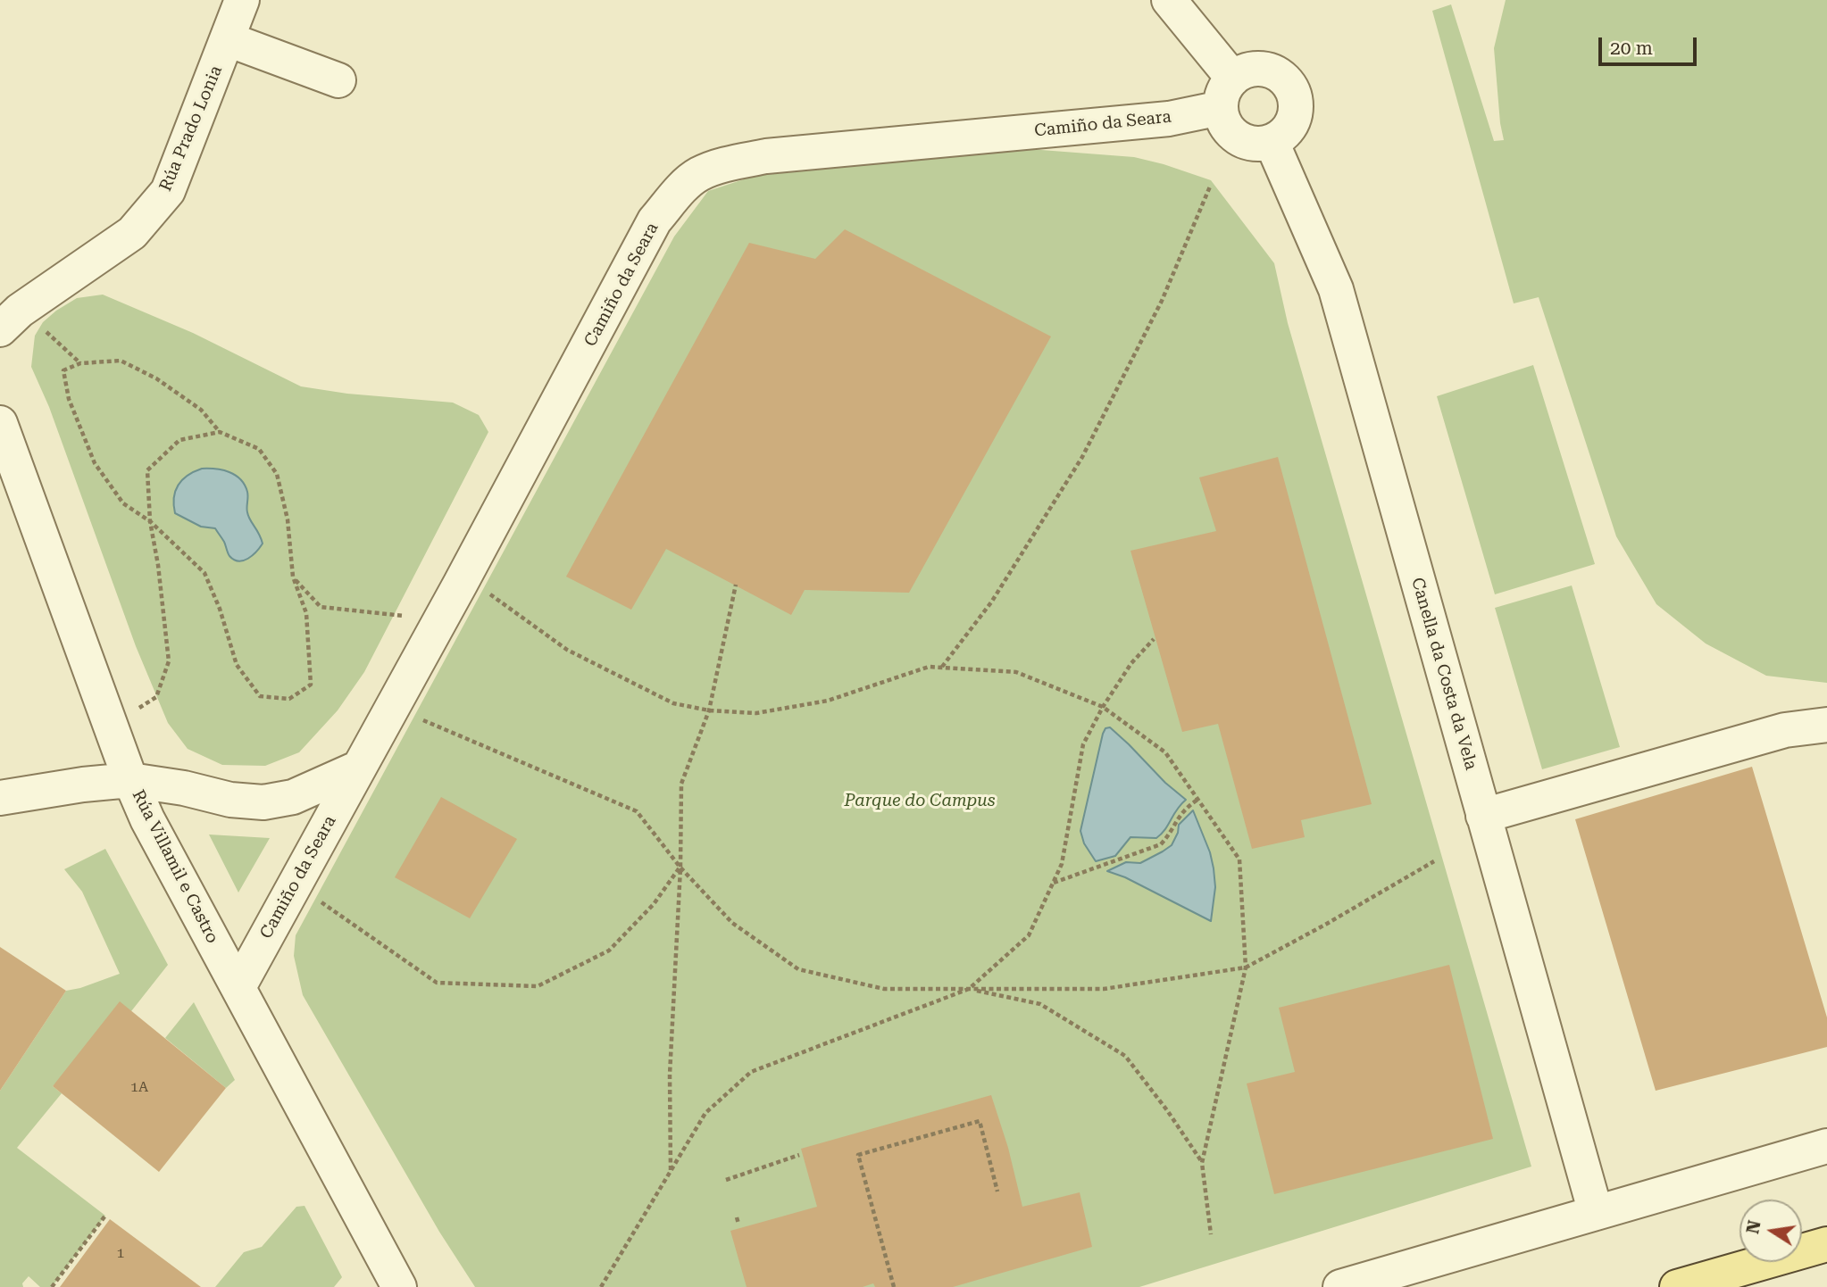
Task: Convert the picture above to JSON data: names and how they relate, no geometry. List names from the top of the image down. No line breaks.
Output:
{"streets":{"street":["Camiño da Seara","Rúa Prado Lonia","Canella da Costa da Vela","Rúa Villamil e Castro"]},"crossings":[["Camiño da Seara","Canella da Costa da Vela"],["Camiño da Seara","Rúa Villamil e Castro"]],"parks":["Parque do Campus"],"house_numbers":["1A","1"],"scale_bar":"20 m","north":"left"}
